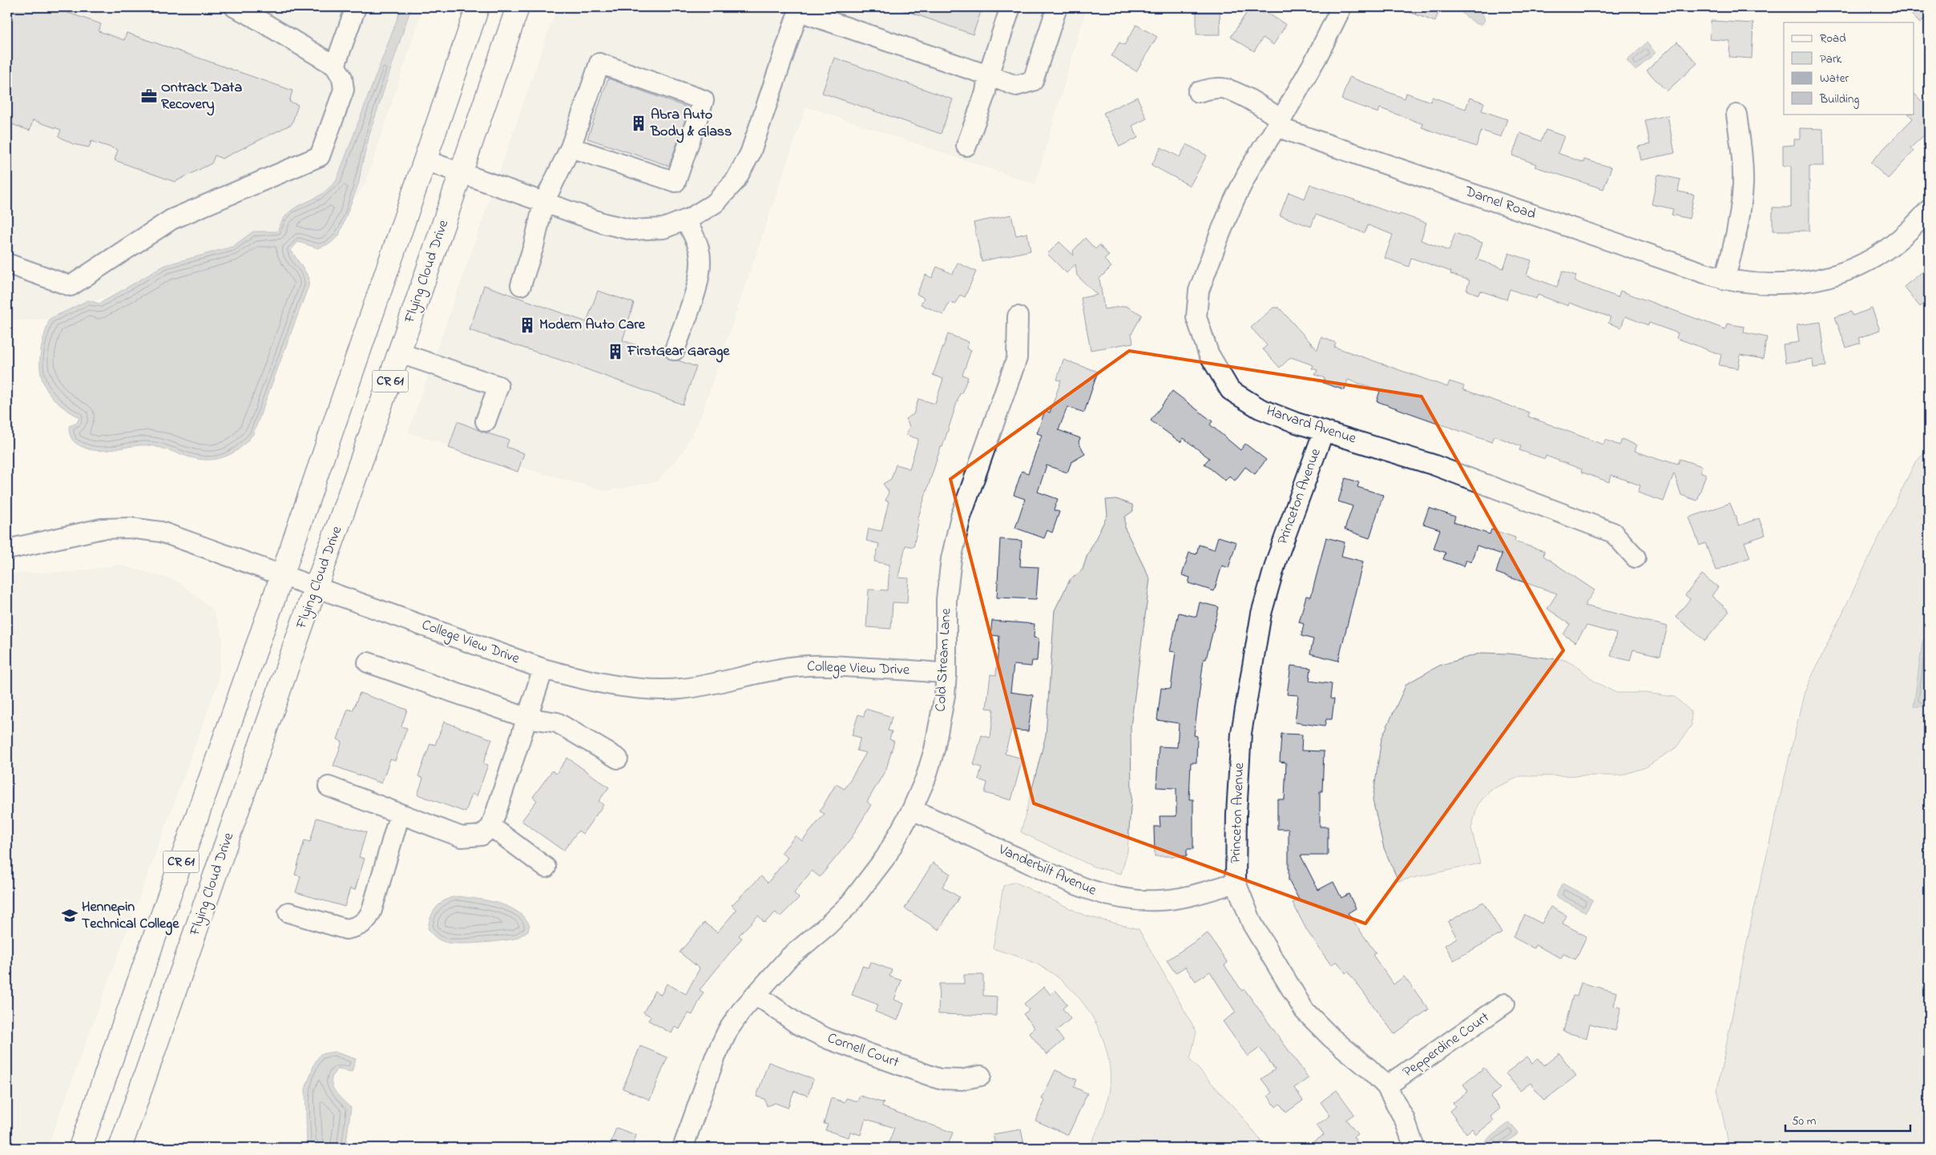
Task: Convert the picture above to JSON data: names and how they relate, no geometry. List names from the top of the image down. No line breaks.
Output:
{"streets":{"main road":["Flying Cloud Drive","CR 61"],"street":["Darnel Road","Harvard Avenue","Princeton Avenue","College View Drive","Cold Stream Lane","Vanderbilt Avenue","Pepperdine Court","Cornell Court"]},"crossings":[["Darnel Road","Harvard Avenue"],["Flying Cloud Drive","College View Drive"],["CR 61","College View Drive"],["Harvard Avenue","Princeton Avenue"],["Princeton Avenue","Vanderbilt Avenue"],["Princeton Avenue","Pepperdine Court"],["College View Drive","Cold Stream Lane"],["Cold Stream Lane","Vanderbilt Avenue"],["Cold Stream Lane","Cornell Court"]],"places":{"office":["Ontrack Data Recovery"],"building":["Abra Auto Body & Glass","Modern Auto Care","FirstGear Garage"],"school or university":["Hennepin Technical College"]},"legend":["Road","Park","Water","Building"],"scale_bar":"50 m"}
